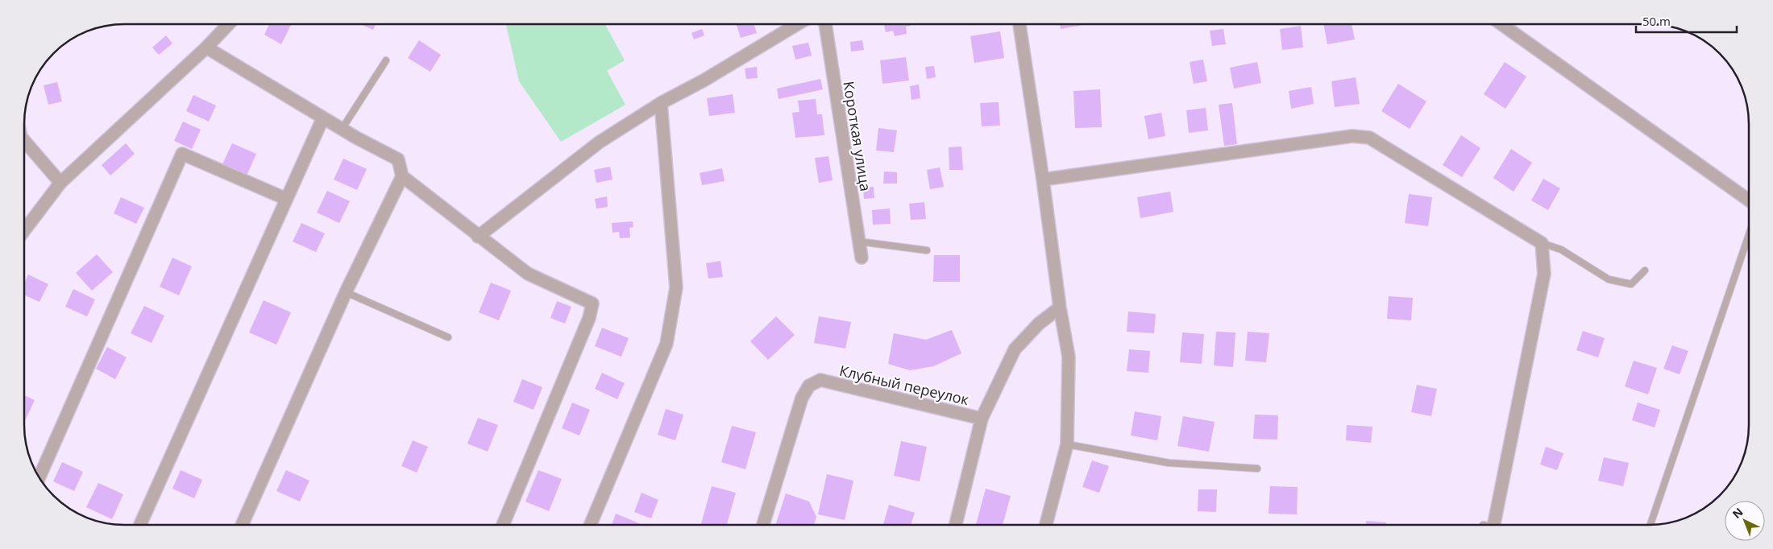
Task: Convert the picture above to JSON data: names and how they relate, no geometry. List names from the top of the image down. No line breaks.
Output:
{"streets":{"street":["Короткая улица","Клубный переулок"]},"scale_bar":"50 m","north":"top left"}
